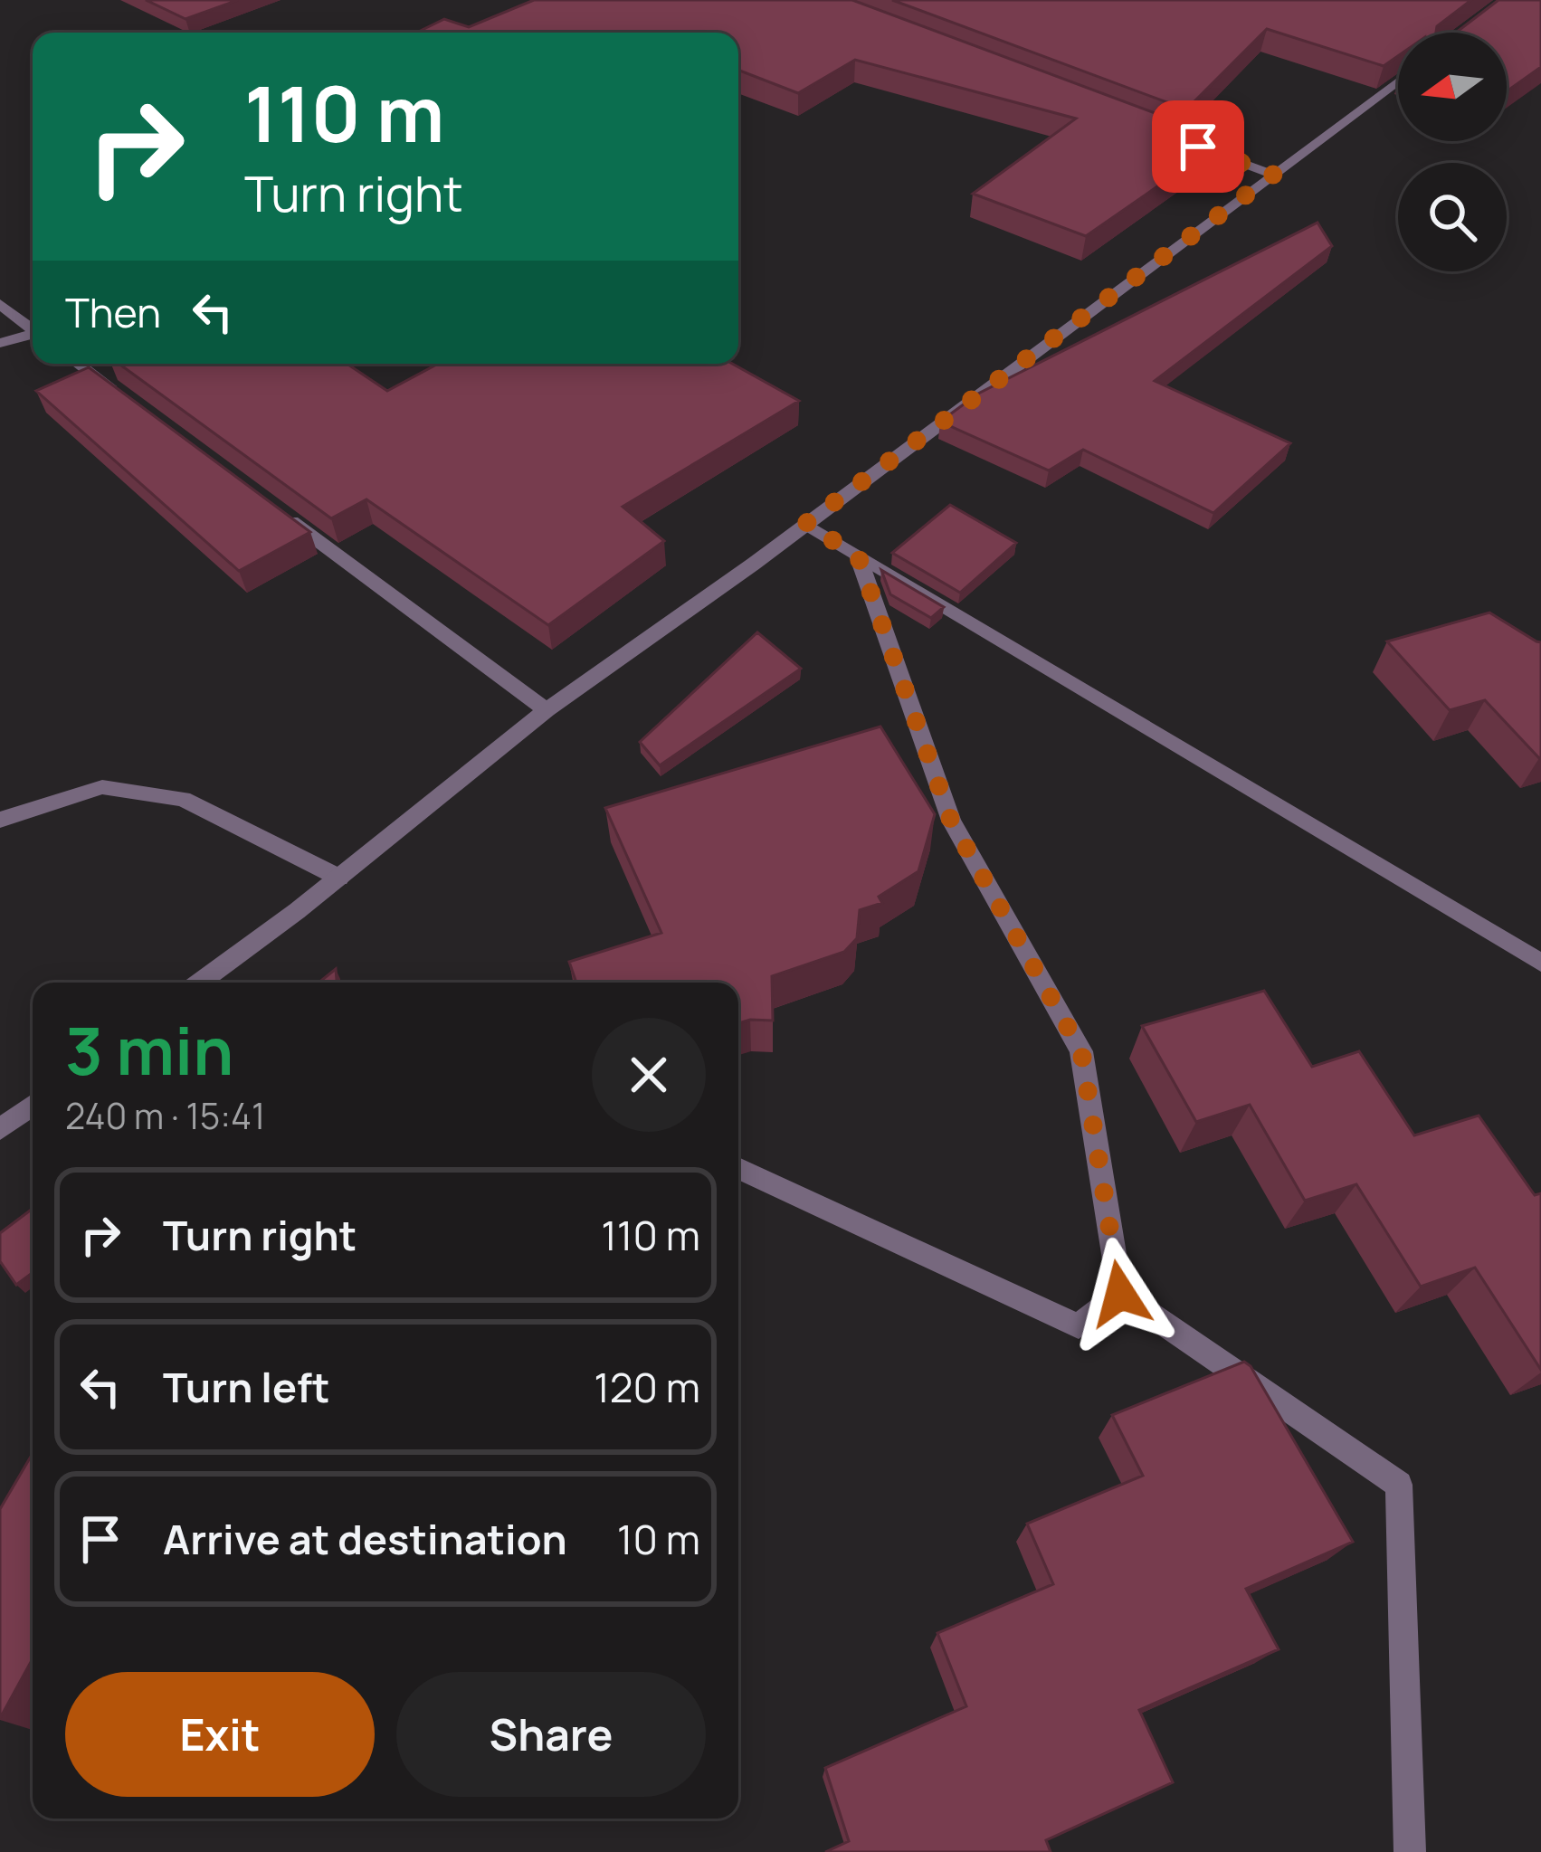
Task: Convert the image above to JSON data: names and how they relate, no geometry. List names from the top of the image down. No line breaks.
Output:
{"north":"left","page":{"turn":["110 m","Turn right"],"then":"Then","heading":["3 min","240 m · 15:41"],"list":[{"name":"Turn right","value":"110 m"},{"name":"Turn left","value":"120 m"},{"name":"Arrive at destination","value":"10 m"}],"buttons":["Exit","Share"]}}
